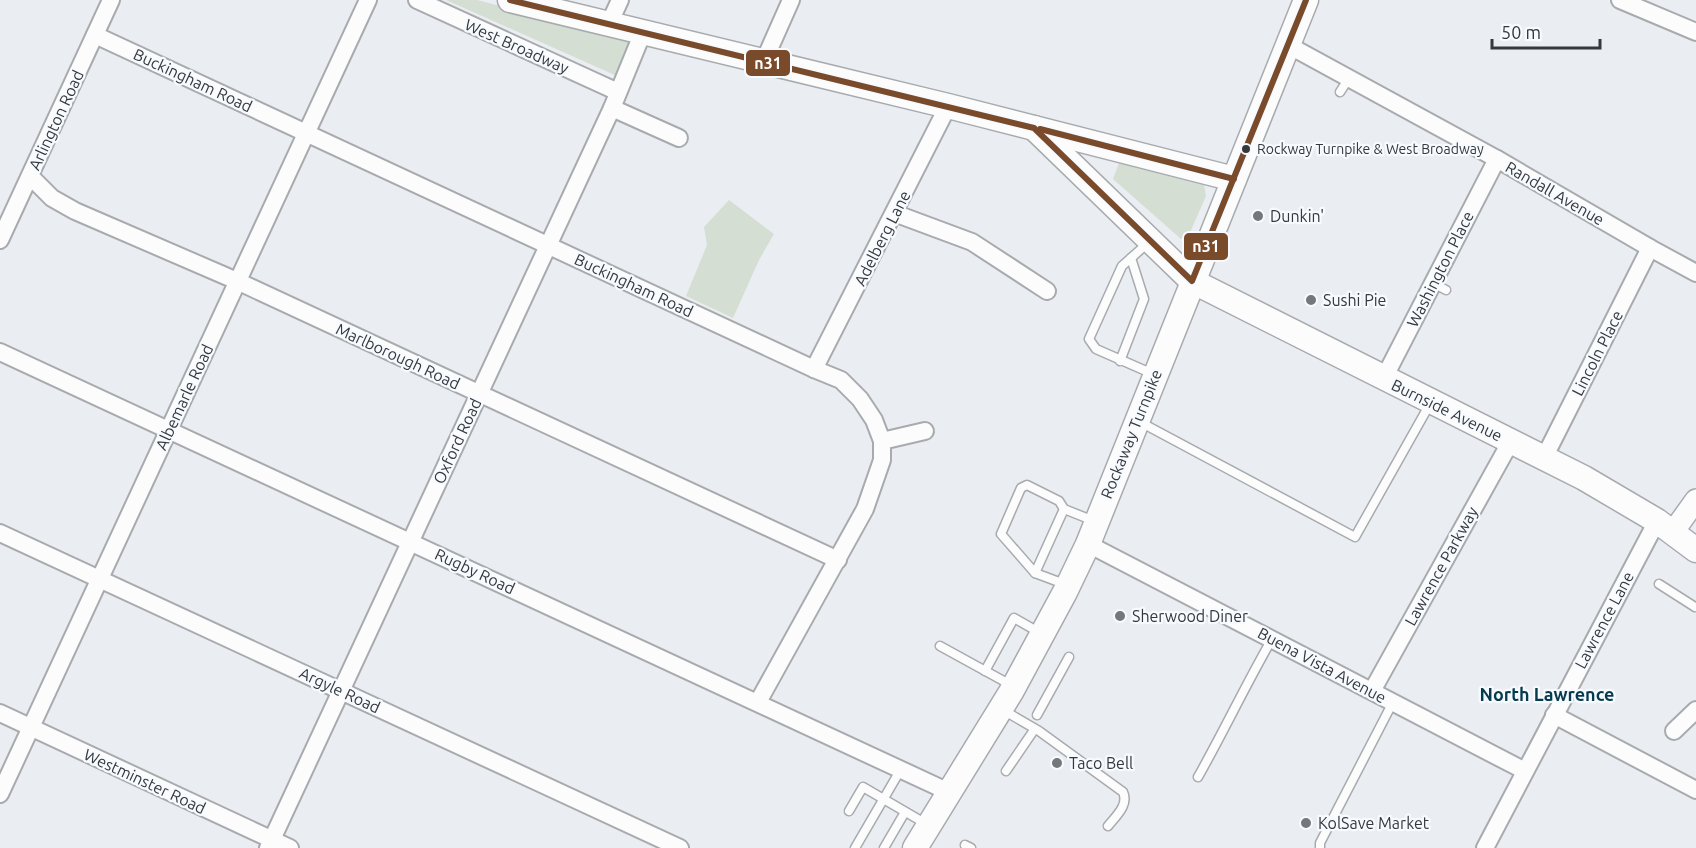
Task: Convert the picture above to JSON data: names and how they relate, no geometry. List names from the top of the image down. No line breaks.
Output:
{"streets":{"main road":["Burnside Avenue","Rockaway Turnpike"],"street":["West Broadway","Buckingham Road","Arlington Road","Randall Avenue","Adelberg Lane","Washington Place","Lincoln Place","Marlborough Road","Albemarle Road","Oxford Road","Lawrence Parkway","Rugby Road","Lawrence Lane","Buena Vista Avenue","Argyle Road","Westminster Road"]},"crossings":[["West Broadway","Oxford Road"],["Buckingham Road","Arlington Road"],["Buckingham Road","Adelberg Lane"],["Buckingham Road","Albemarle Road"],["Buckingham Road","Oxford Road"],["Arlington Road","Marlborough Road"],["Randall Avenue","Washington Place"],["Randall Avenue","Lincoln Place"],["Randall Avenue","Rockaway Turnpike"],["Washington Place","Burnside Avenue"],["Lincoln Place","Burnside Avenue"],["Marlborough Road","Albemarle Road"],["Marlborough Road","Oxford Road"],["Albemarle Road","Rugby Road"],["Albemarle Road","Argyle Road"],["Albemarle Road","Westminster Road"],["Burnside Avenue","Rockaway Turnpike"],["Burnside Avenue","Lawrence Parkway"],["Burnside Avenue","Lawrence Lane"],["Rockaway Turnpike","Rugby Road"],["Rockaway Turnpike","Buena Vista Avenue"],["Oxford Road","Rugby Road"],["Oxford Road","Argyle Road"],["Oxford Road","Westminster Road"],["Lawrence Parkway","Buena Vista Avenue"],["Lawrence Lane","Buena Vista Avenue"]],"districts":["North Lawrence"],"places":["Rockway Turnpike & West Broadway","Dunkin'","Sushi Pie","Sherwood Diner","Taco Bell","KolSave Market"],"lines":["transit line n31"],"scale_bar":"50 m"}
